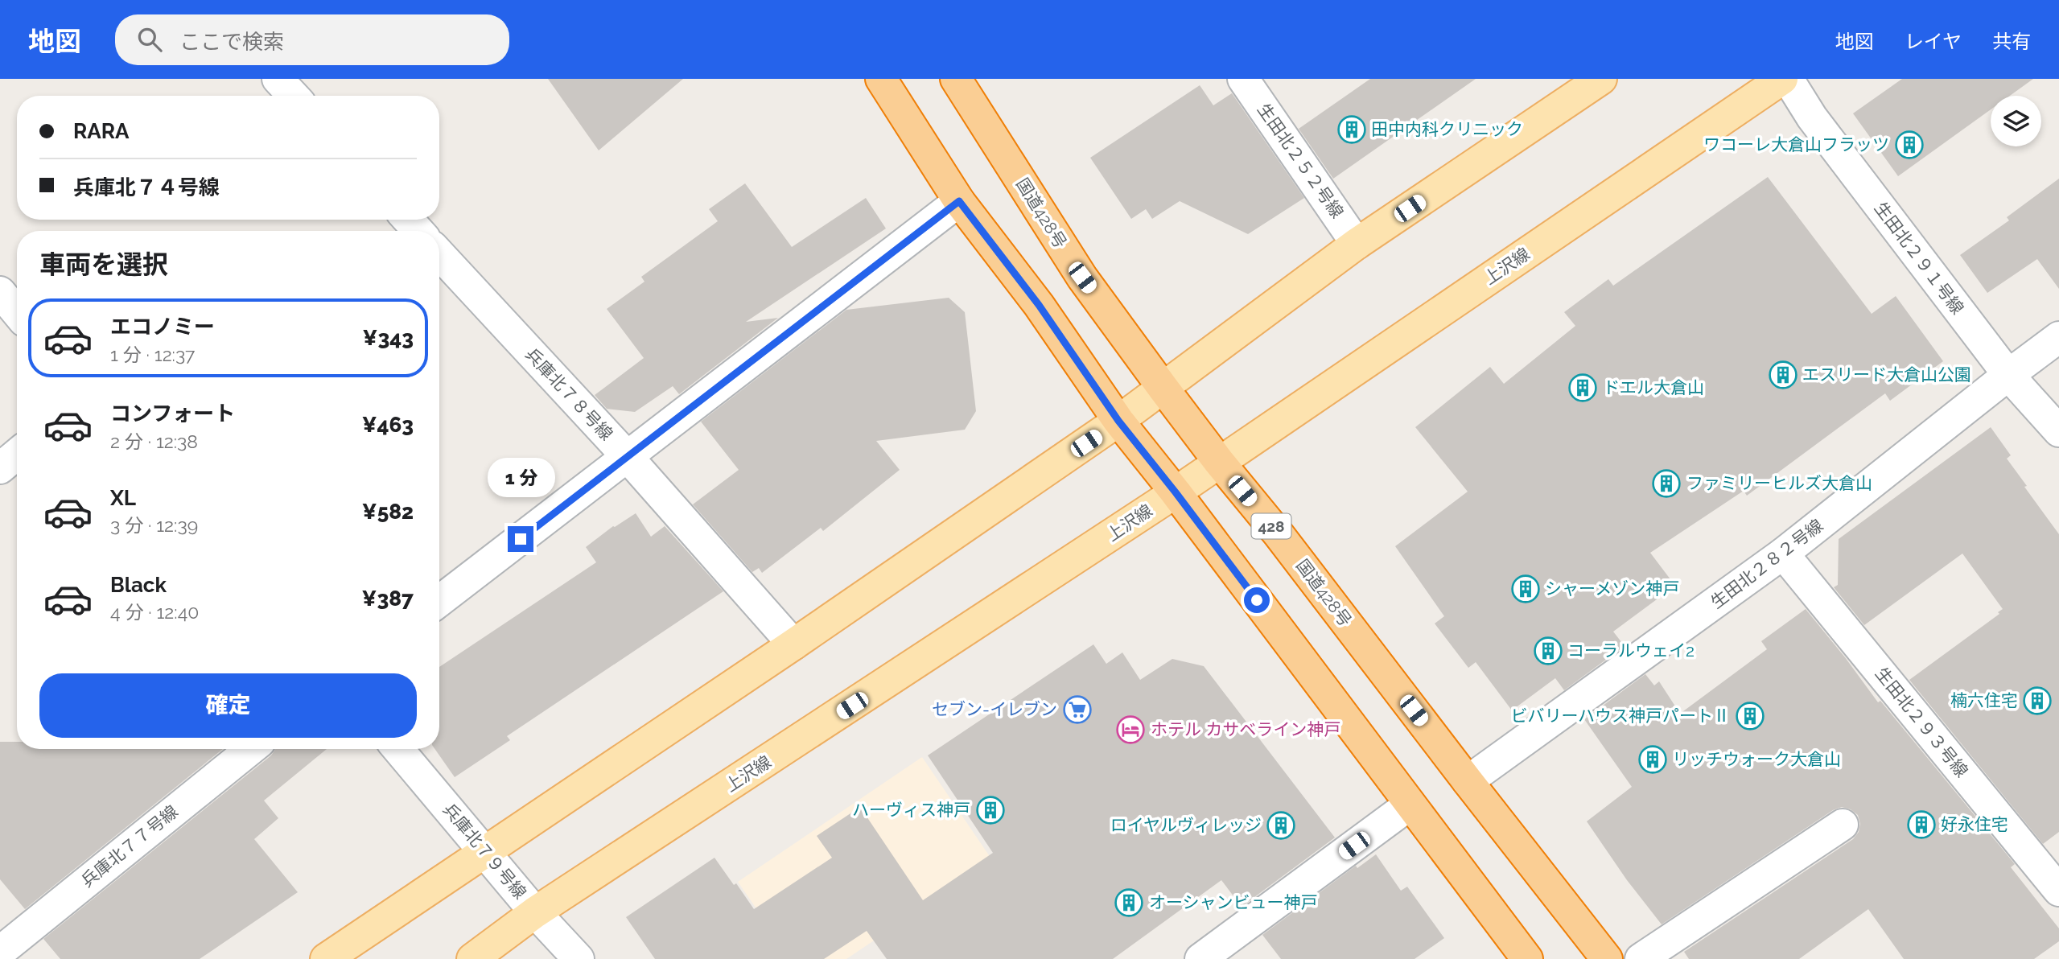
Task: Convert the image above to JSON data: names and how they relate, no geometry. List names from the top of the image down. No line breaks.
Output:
{"streets":{"highway":["国道428号","428"],"main road":["上沢線"],"street":["生田北２５２号線","生田北２９１号線","兵庫北７８号線","生田北２８２号線","生田北２９３号線","兵庫北７７号線","兵庫北７９号線"]},"crossings":[["国道428号","上沢線"],["国道428号","生田北２８２号線"],["生田北２９１号線","生田北２８２号線"],["上沢線","兵庫北７９号線"],["生田北２８２号線","生田北２９３号線"]],"places":{"building":["田中内科クリニック","ワコーレ大倉山フラッツ","エスリード大倉山公園","ドエル大倉山","ファミリーヒルズ大倉山","シャーメゾン神戸","コーラルウェイ2","楠六住宅","ビバリーハウス神戸パートⅡ","リッチウォーク大倉山","ハーヴィス神戸","好永住宅","ロイヤルヴィレッジ","オーシャンビュー神戸"],"supermarket":["セブン-イレブン"],"hotel":["ホテル カサベライン神戸"]},"page":{"header":"地図","search":"ここで検索","nav":["地図","レイヤ","共有"],"banner":["RARA","兵庫北７４号線"],"heading":"車両を選択","list":[{"name":"エコノミー","note":"1 分 · 12:37","value":"¥343"},{"name":"コンフォート","note":"2 分 · 12:38","value":"¥463"},{"name":"XL","note":"3 分 · 12:39","value":"¥582"},{"name":"Black","note":"4 分 · 12:40","value":"¥387"}],"bubble":"1 分","buttons":"確定"}}
